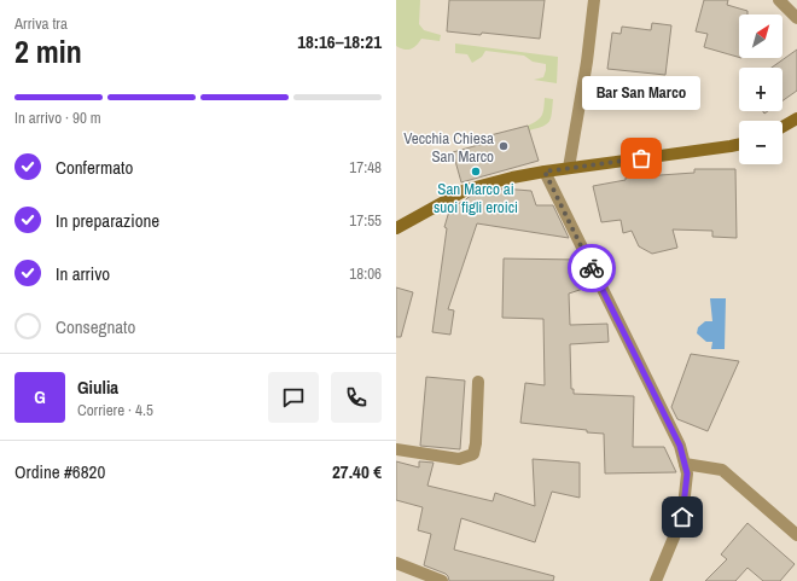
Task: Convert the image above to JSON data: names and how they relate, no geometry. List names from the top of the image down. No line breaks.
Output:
{"places":["Vecchia Chiesa San Marco","Bar San Marco","San Marco ai suoi figli eroici"],"north":"top right","page":{"heading":["2 min","Arriva tra","18:16–18:21"],"panel":["Giulia","Corriere · 4.5","Ordine #6820","27.40 €"],"map_buttons":["+","−"],"bubble":"Bar San Marco","bar":"In arrivo · 90 m","list":[["Confermato","17:48"],["In preparazione","17:55"],["In arrivo","18:06"],"Consegnato"],"round":"G"}}
